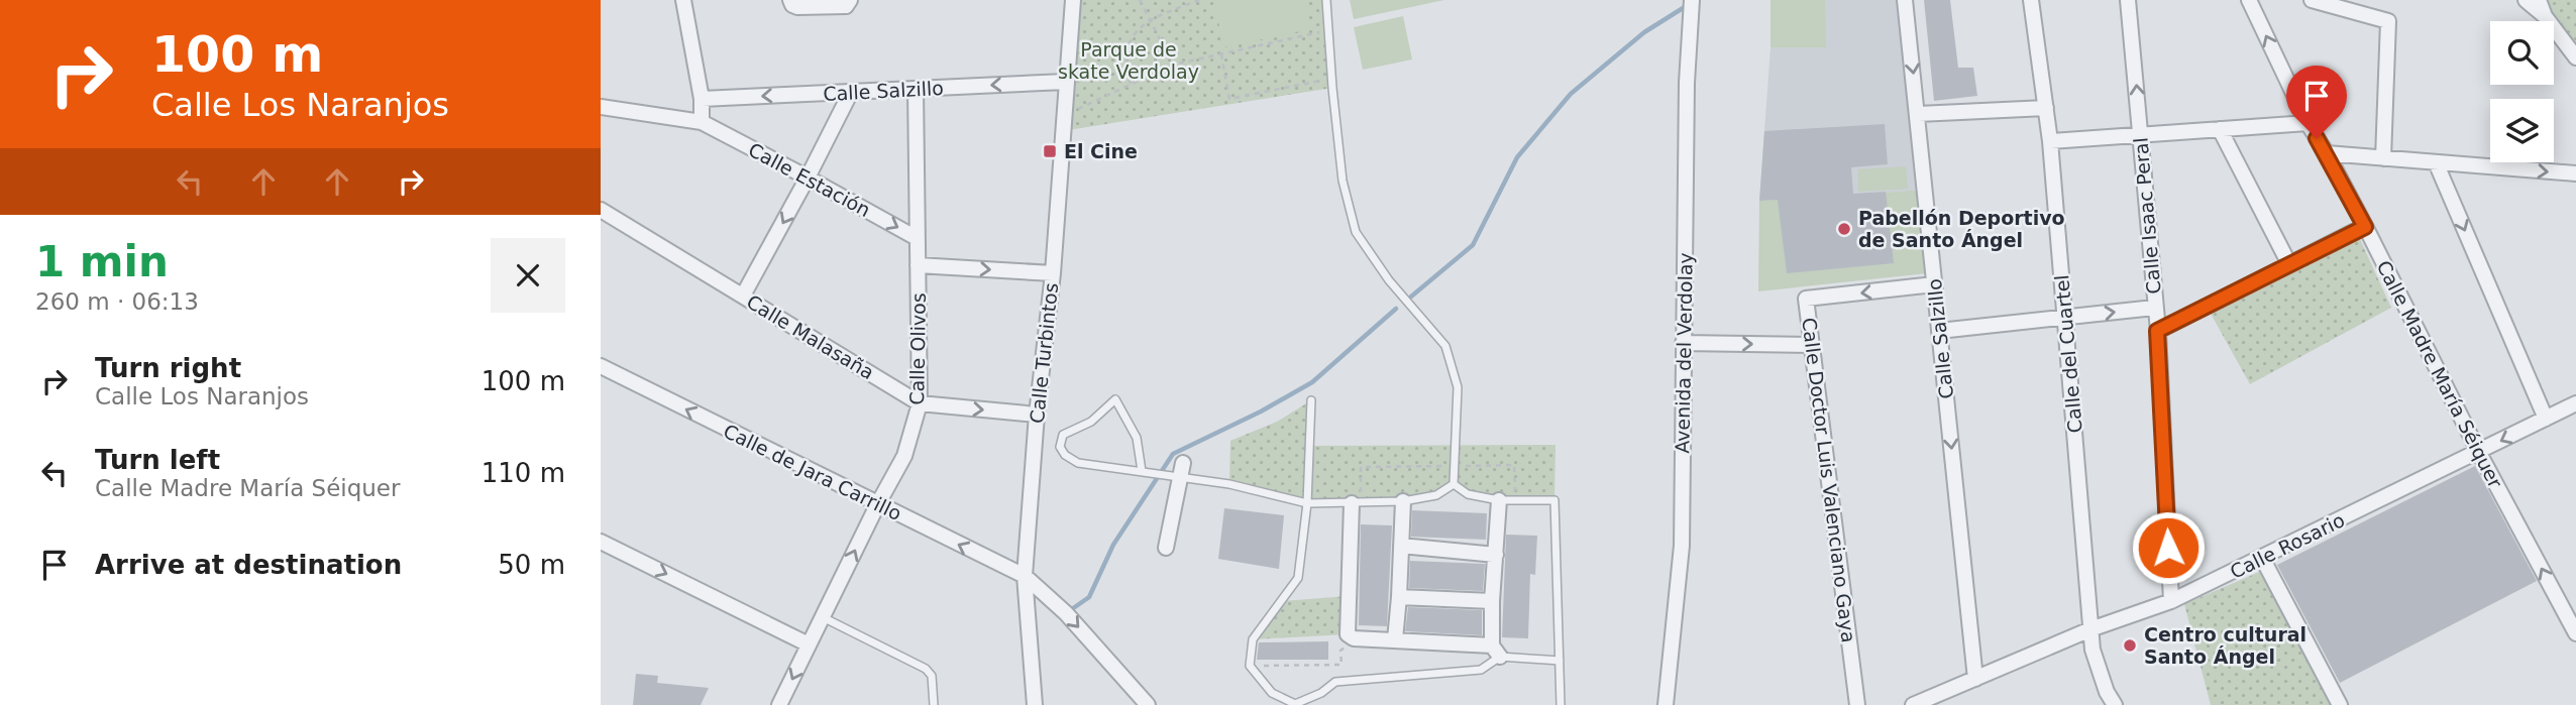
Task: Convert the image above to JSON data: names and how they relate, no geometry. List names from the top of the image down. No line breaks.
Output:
{"streets":{"street":["Calle Salzillo","Calle Estación","Calle Isaac Peral","Calle Malasaña","Calle Olivos","Calle Turbintos","Avenida del Verdolay","Calle del Cuartel","Calle Madre María Séiquer","Calle de Jara Carrillo","Calle Doctor Luis Valenciano Gaya","Calle Rosario"]},"crossings":[["Calle Salzillo","Calle Olivos"],["Calle Salzillo","Calle Turbintos"],["Calle Salzillo","Calle Doctor Luis Valenciano Gaya"],["Calle Salzillo","Calle Rosario"],["Calle Estación","Calle Olivos"],["Calle Isaac Peral","Calle Rosario"],["Calle Malasaña","Calle Olivos"],["Calle Malasaña","Calle Turbintos"],["Calle Olivos","Calle de Jara Carrillo"],["Calle Turbintos","Calle de Jara Carrillo"],["Calle del Cuartel","Calle Rosario"],["Calle Madre María Séiquer","Calle Rosario"]],"one_way":["Calle Estación","Calle Madre María Séiquer"],"parks":["Parque de skate Verdolay"],"places":{"transit":["El Cine"],"other":["Pabellón Deportivo de Santo Ángel","Centro cultural Santo Ángel"]},"page":{"turn":["100 m","Calle Los Naranjos"],"heading":["1 min","260 m · 06:13"],"list":[{"name":"Turn right","note":"Calle Los Naranjos","value":"100 m"},{"name":"Turn left","note":"Calle Madre María Séiquer","value":"110 m"},{"name":"Arrive at destination","value":"50 m"}]}}
